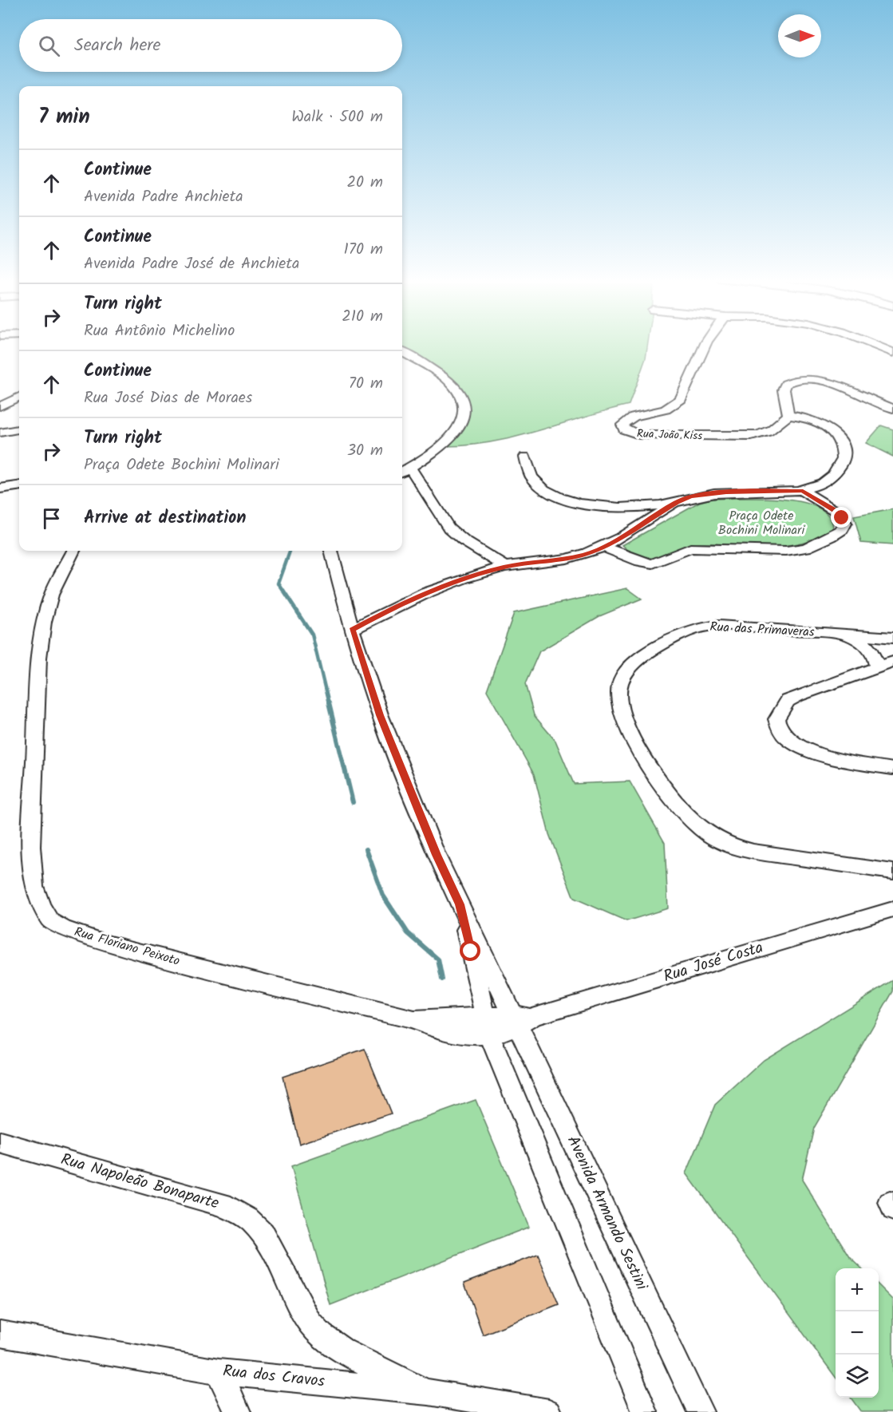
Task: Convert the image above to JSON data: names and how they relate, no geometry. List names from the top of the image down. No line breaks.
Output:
{"streets":{"street":["Rua João Kiss","Rua das Primaveras","Rua Floriano Peixoto","Rua José Costa","Rua Napoleão Bonaparte","Avenida Armando Sestini","Rua dos Cravos"]},"crossings":[["Rua Floriano Peixoto","Rua José Costa"],["Rua José Costa","Avenida Armando Sestini"],["Rua Napoleão Bonaparte","Rua dos Cravos"]],"parks":["Praça Odete Bochini Molinari"],"north":"right","page":{"search":"Search here","heading":["7 min","Walk · 500 m"],"list":[["Continue","Avenida Padre Anchieta","20 m"],["Continue","Avenida Padre José de Anchieta","170 m"],["Turn right","Rua Antônio Michelino","210 m"],["Continue","Rua José Dias de Moraes","70 m"],["Turn right","Praça Odete Bochini Molinari","30 m"],"Arrive at destination"],"map_buttons":["+","−"]}}
